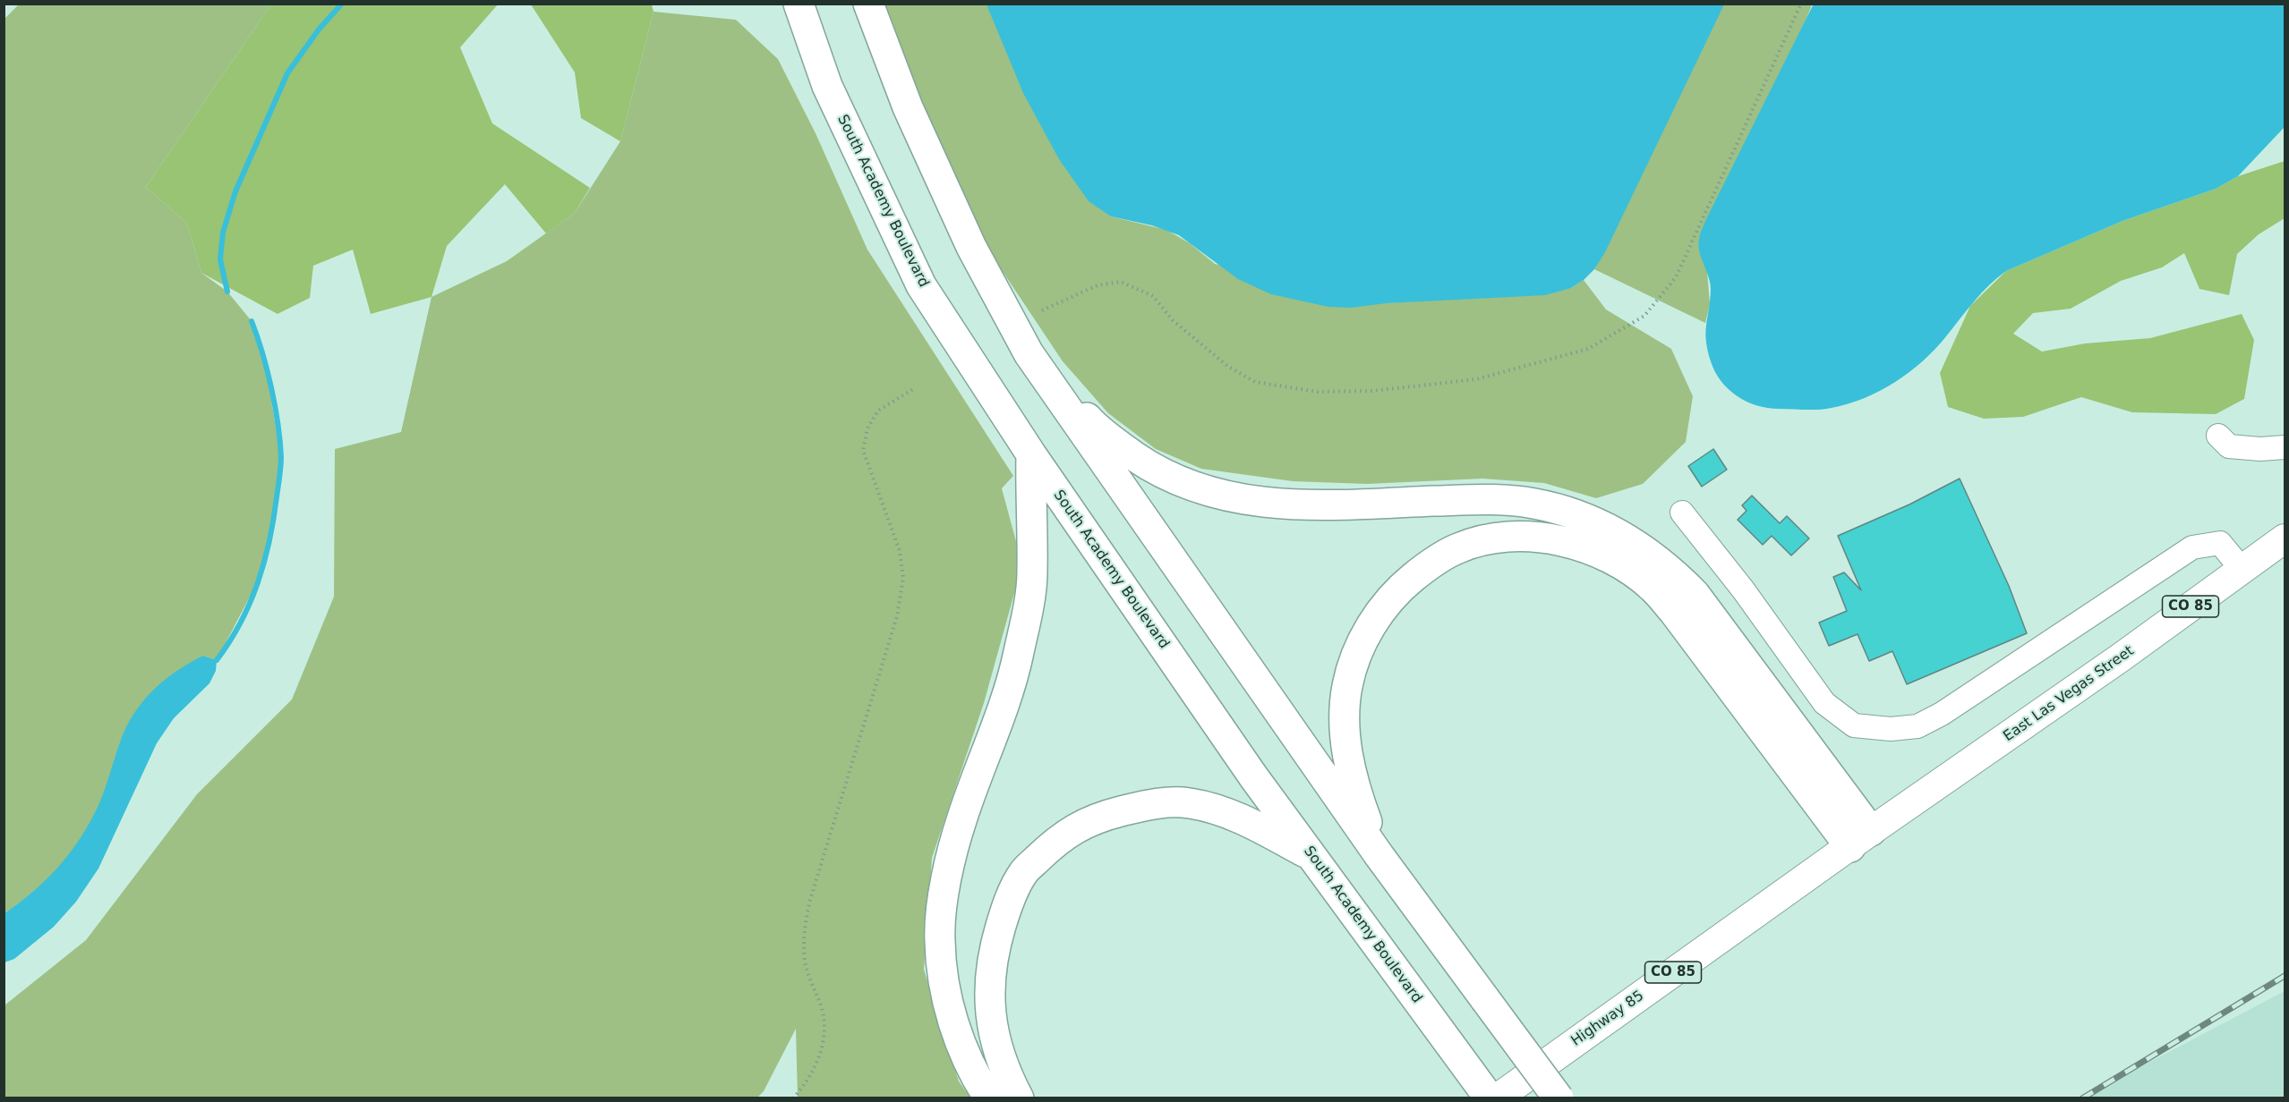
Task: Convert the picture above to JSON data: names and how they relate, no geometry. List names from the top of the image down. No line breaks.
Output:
{"streets":{"highway":["South Academy Boulevard"],"main road":["CO 85","East Las Vegas Street","Highway 85"]},"crossings":[["East Las Vegas Street","Highway 85"]]}
